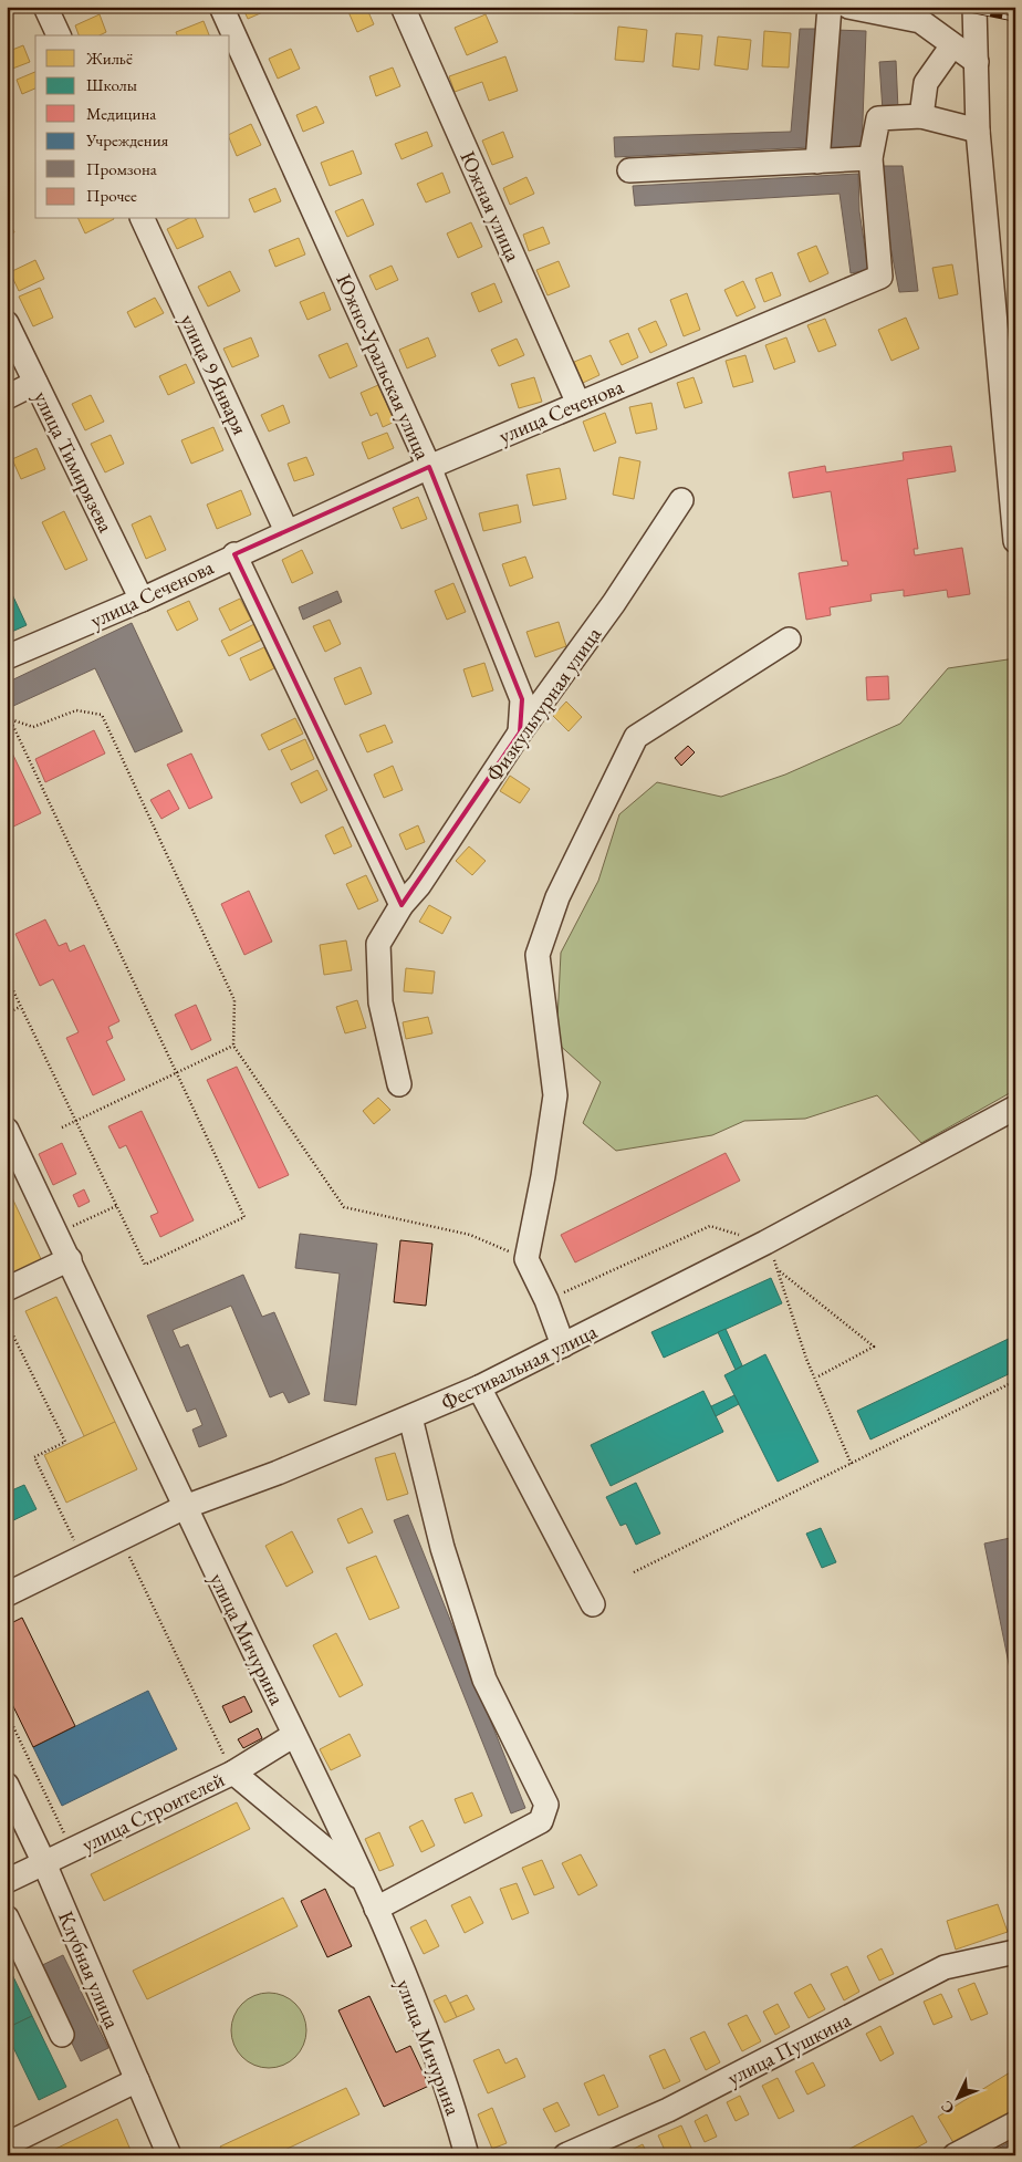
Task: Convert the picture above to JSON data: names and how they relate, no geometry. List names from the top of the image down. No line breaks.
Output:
{"streets":{"street":["Южная улица","Южно-Уральская улица","улица 9 Января","улица Сеченова","улица Тимирязева","Физкультурная улица","Фестивальная улица","улица Мичурина","улица Строителей","Клубная улица","улица Пушкина"]},"crossings":[["Южная улица","улица Сеченова"],["Южно-Уральская улица","улица Сеченова"],["Южно-Уральская улица","Физкультурная улица"],["улица 9 Января","улица Сеченова"],["улица Сеченова","улица Тимирязева"],["Фестивальная улица","улица Мичурина"],["улица Мичурина","улица Строителей"],["улица Строителей","Клубная улица"]],"legend":["Жильё","Школы","Медицина","Учреждения","Промзона","Прочее"],"north":"bottom left"}
